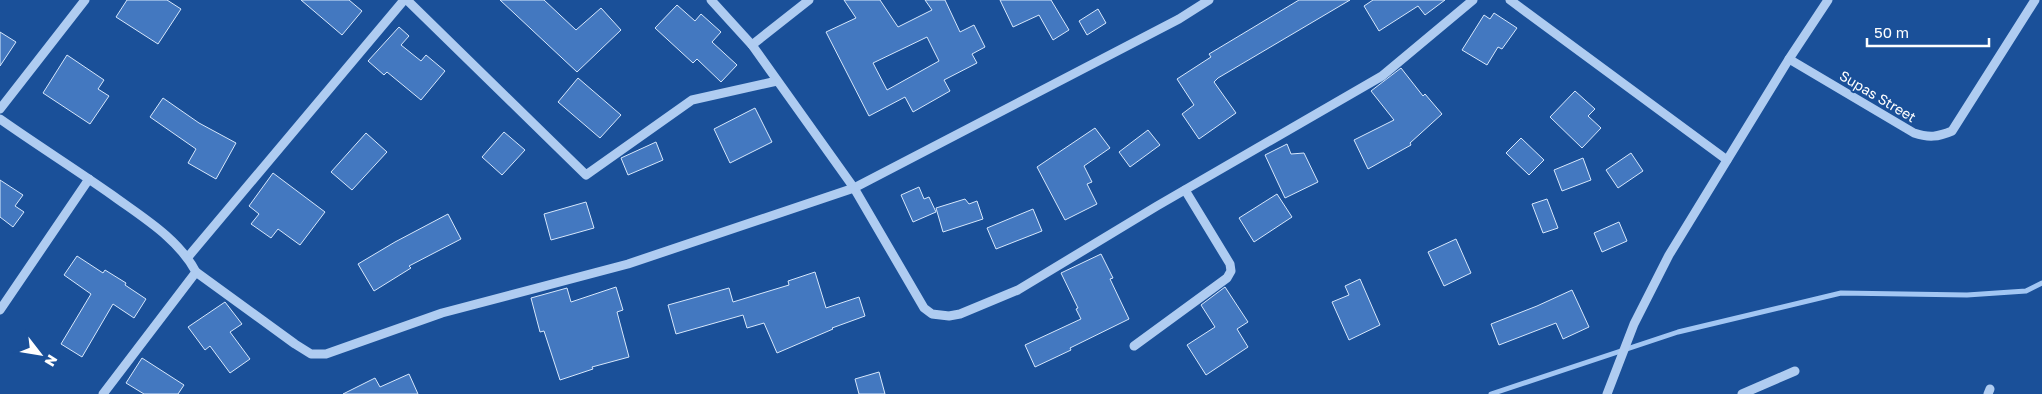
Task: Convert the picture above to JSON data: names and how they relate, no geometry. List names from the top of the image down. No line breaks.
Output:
{"streets":{"street":["Supas Street"]},"scale_bar":"50 m","north":"bottom right"}
